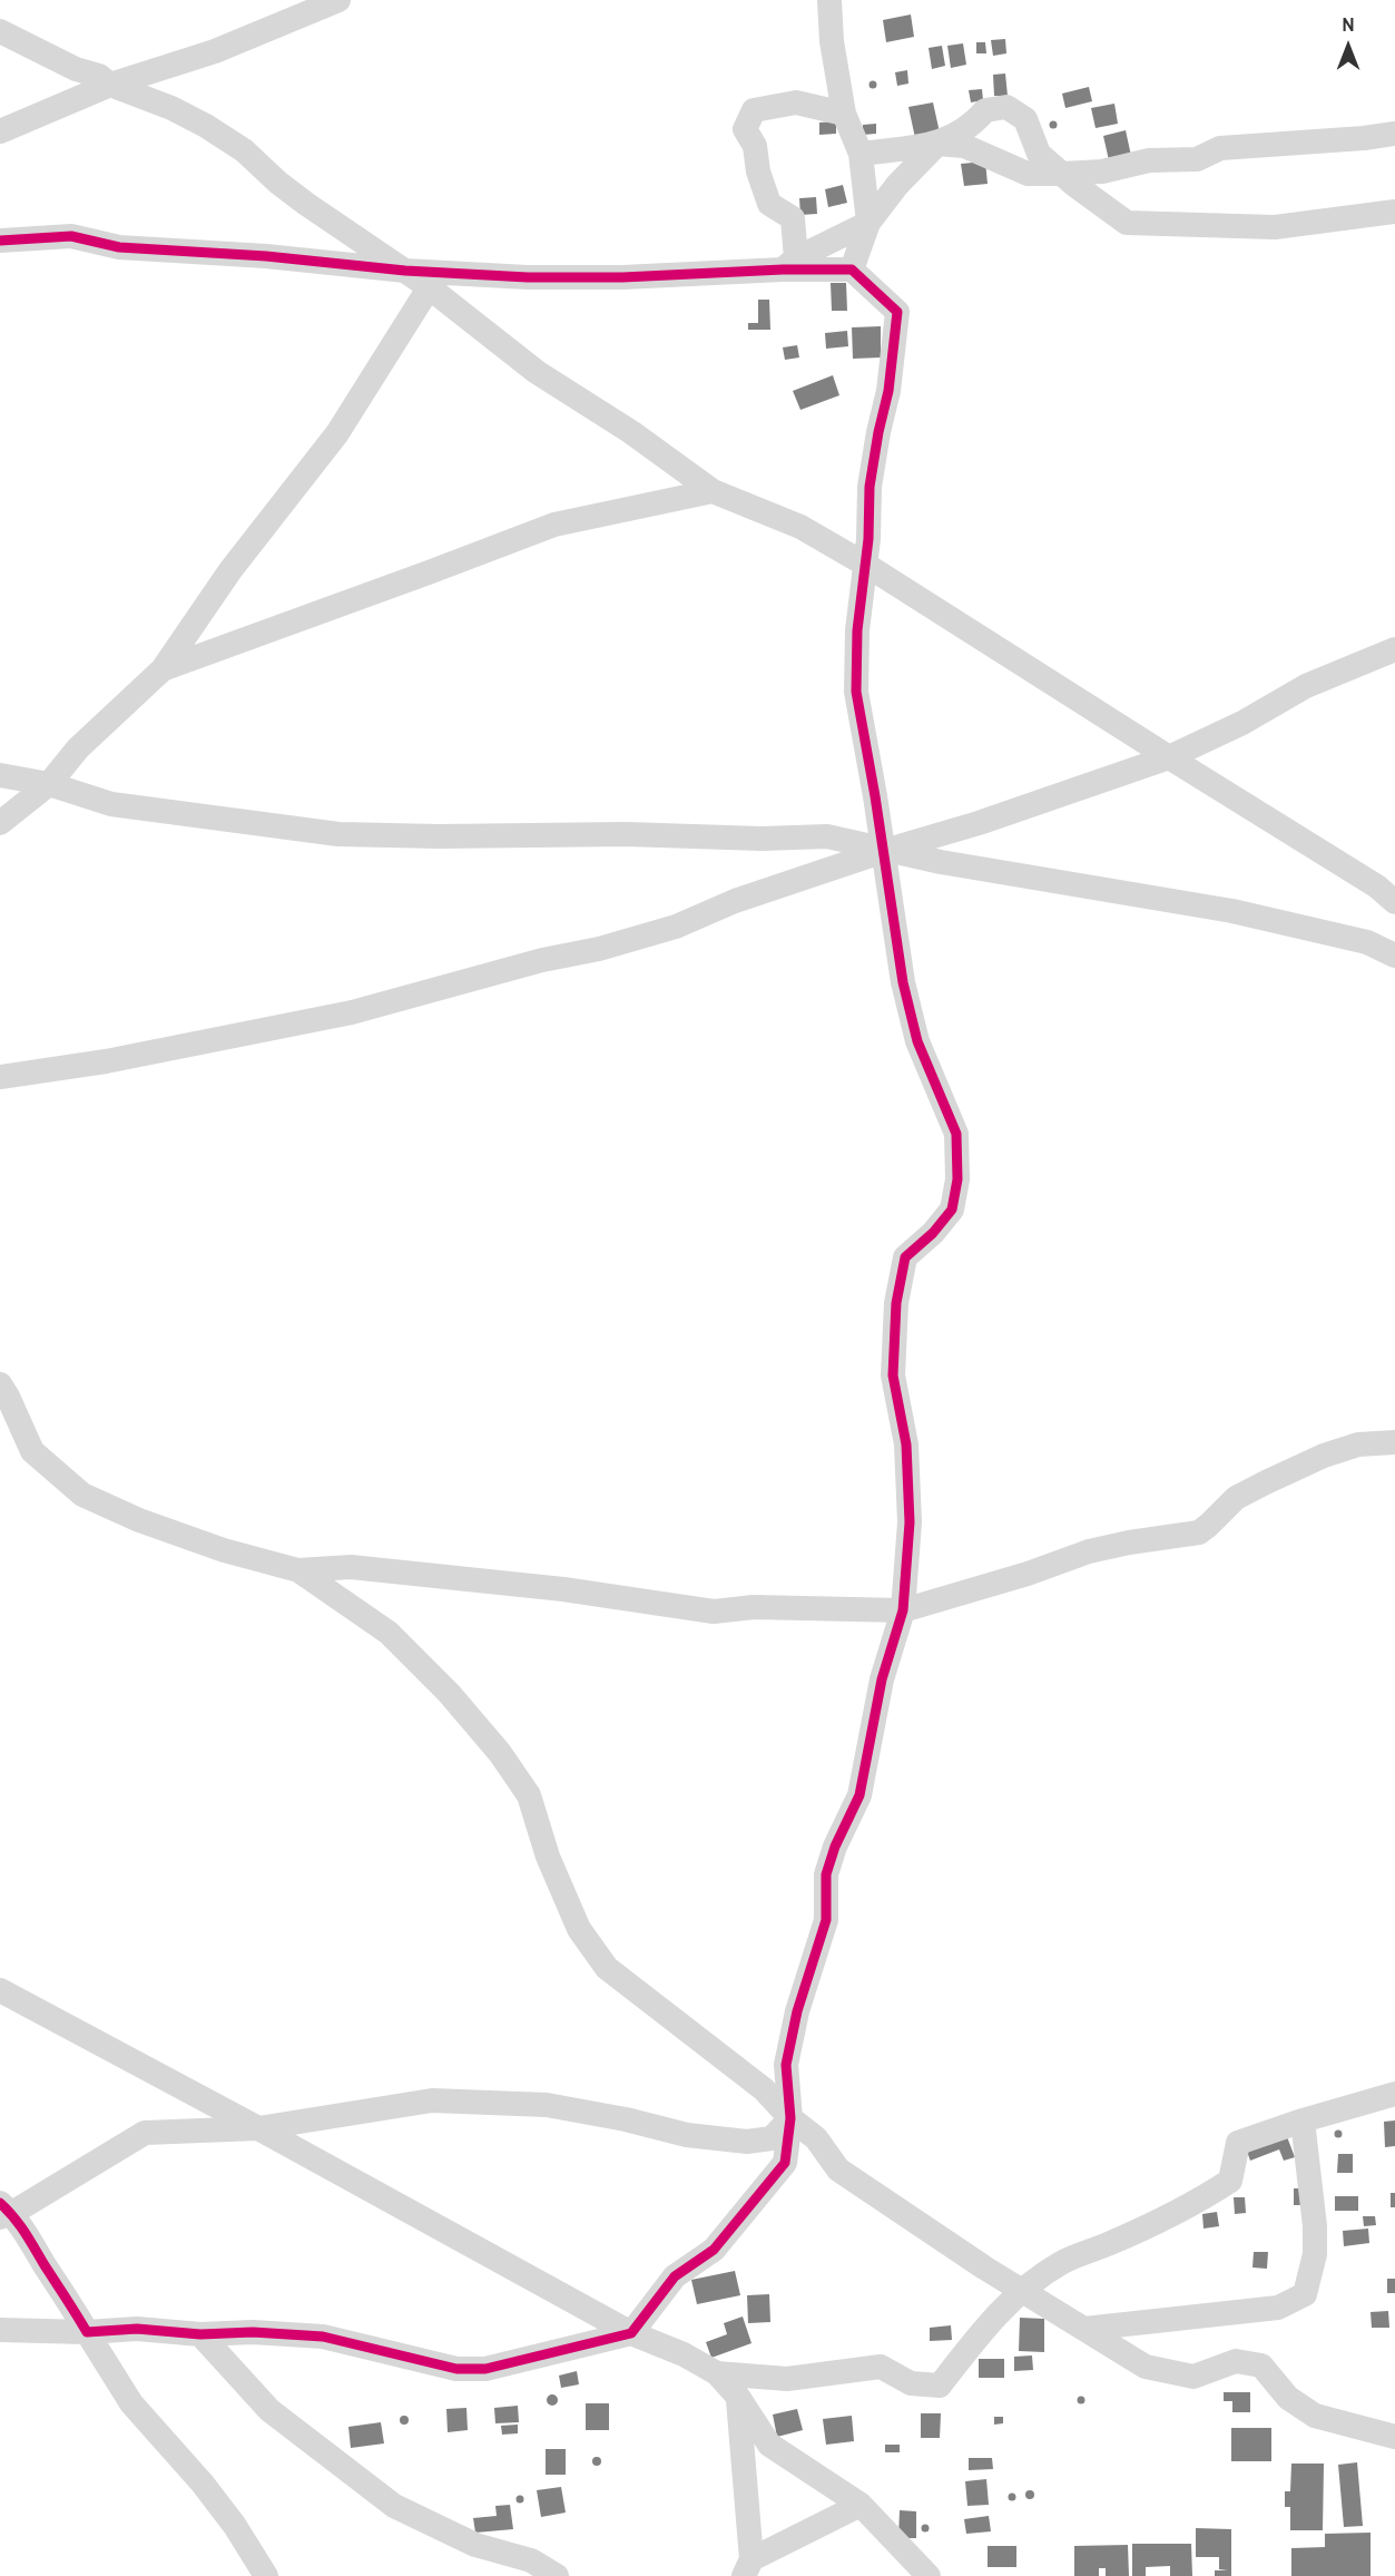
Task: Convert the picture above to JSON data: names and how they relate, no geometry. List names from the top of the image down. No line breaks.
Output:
{"north":"top"}
